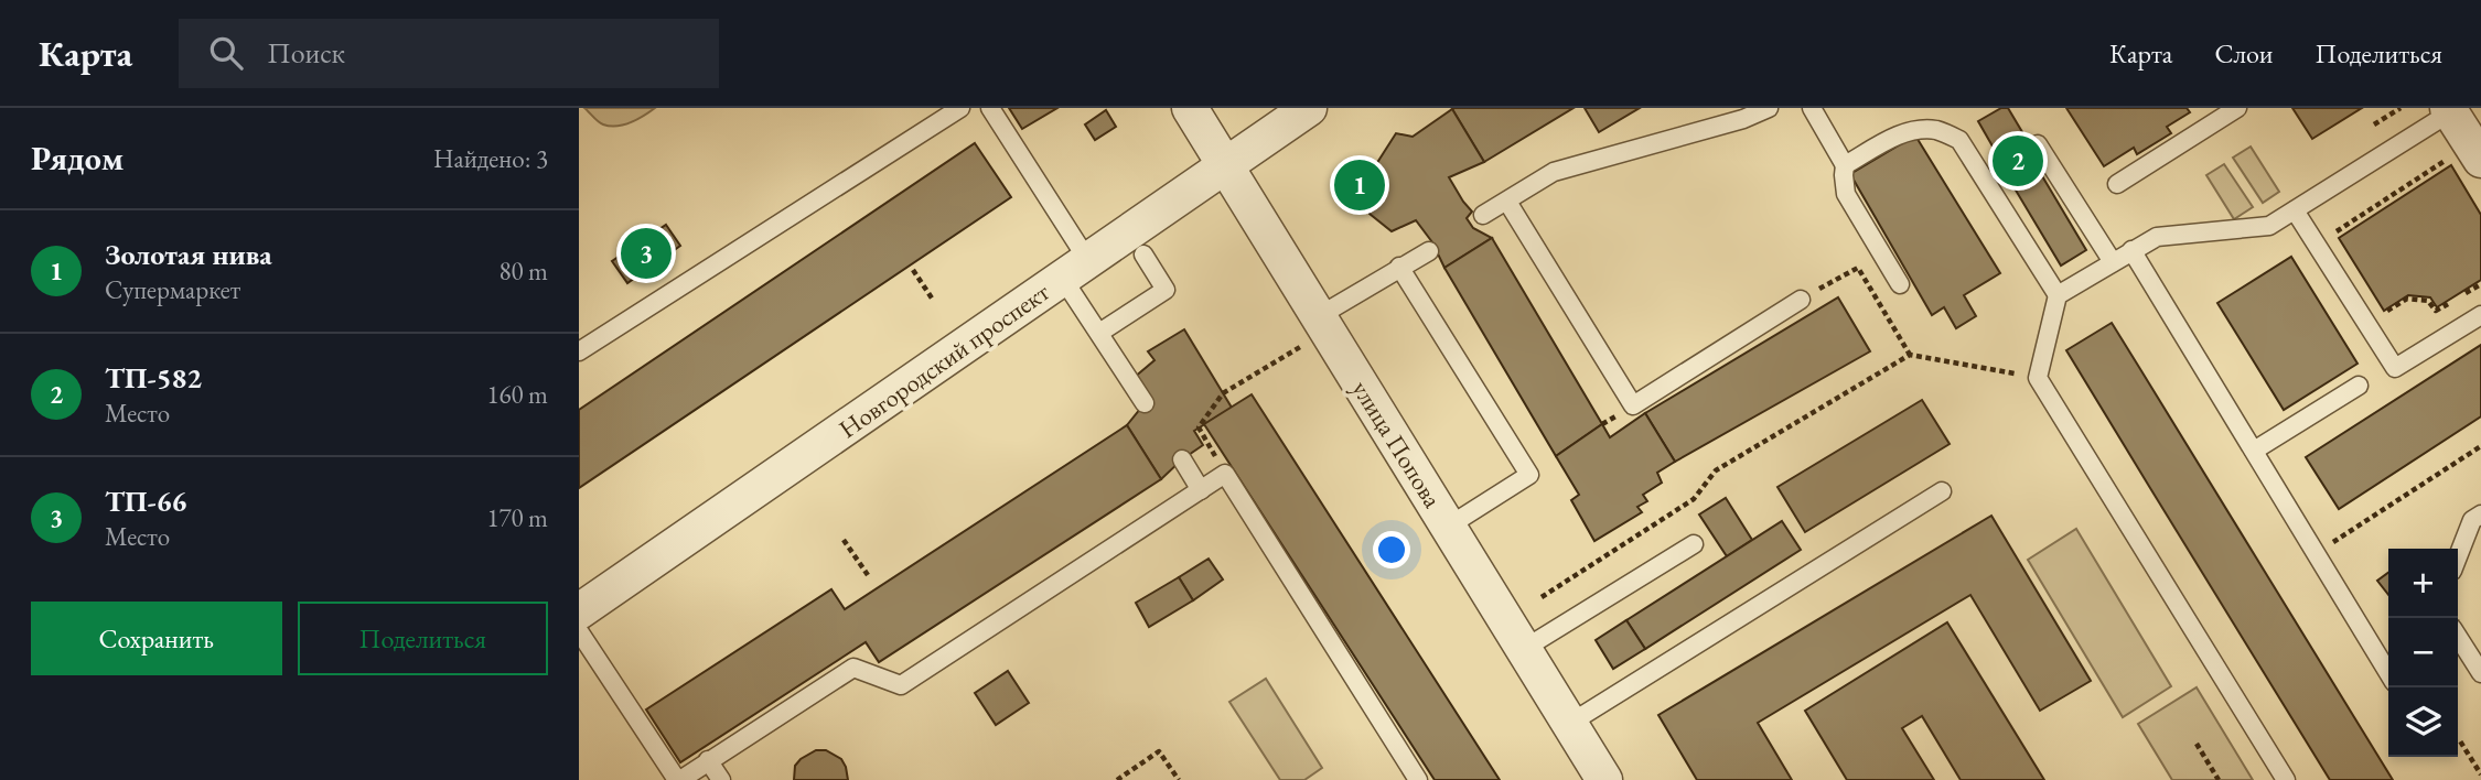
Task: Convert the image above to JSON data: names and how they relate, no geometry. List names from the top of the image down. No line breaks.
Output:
{"streets":{"street":["Новгородский проспект","улица Попова"]},"crossings":[["Новгородский проспект","улица Попова"]],"page":{"header":"Карта","search":"Поиск","nav":["Карта","Слои","Поделиться"],"heading":["Рядом","Найдено: 3"],"pins":["2","1","3"],"list":[{"mark":"1","name":"Золотая нива","note":"Супермаркет","value":"80 m"},{"mark":"2","name":"ТП-582","note":"Место","value":"160 m"},{"mark":"3","name":"ТП-66","note":"Место","value":"170 m"}],"map_buttons":["+","−"],"buttons":["Сохранить","Поделиться"]}}
